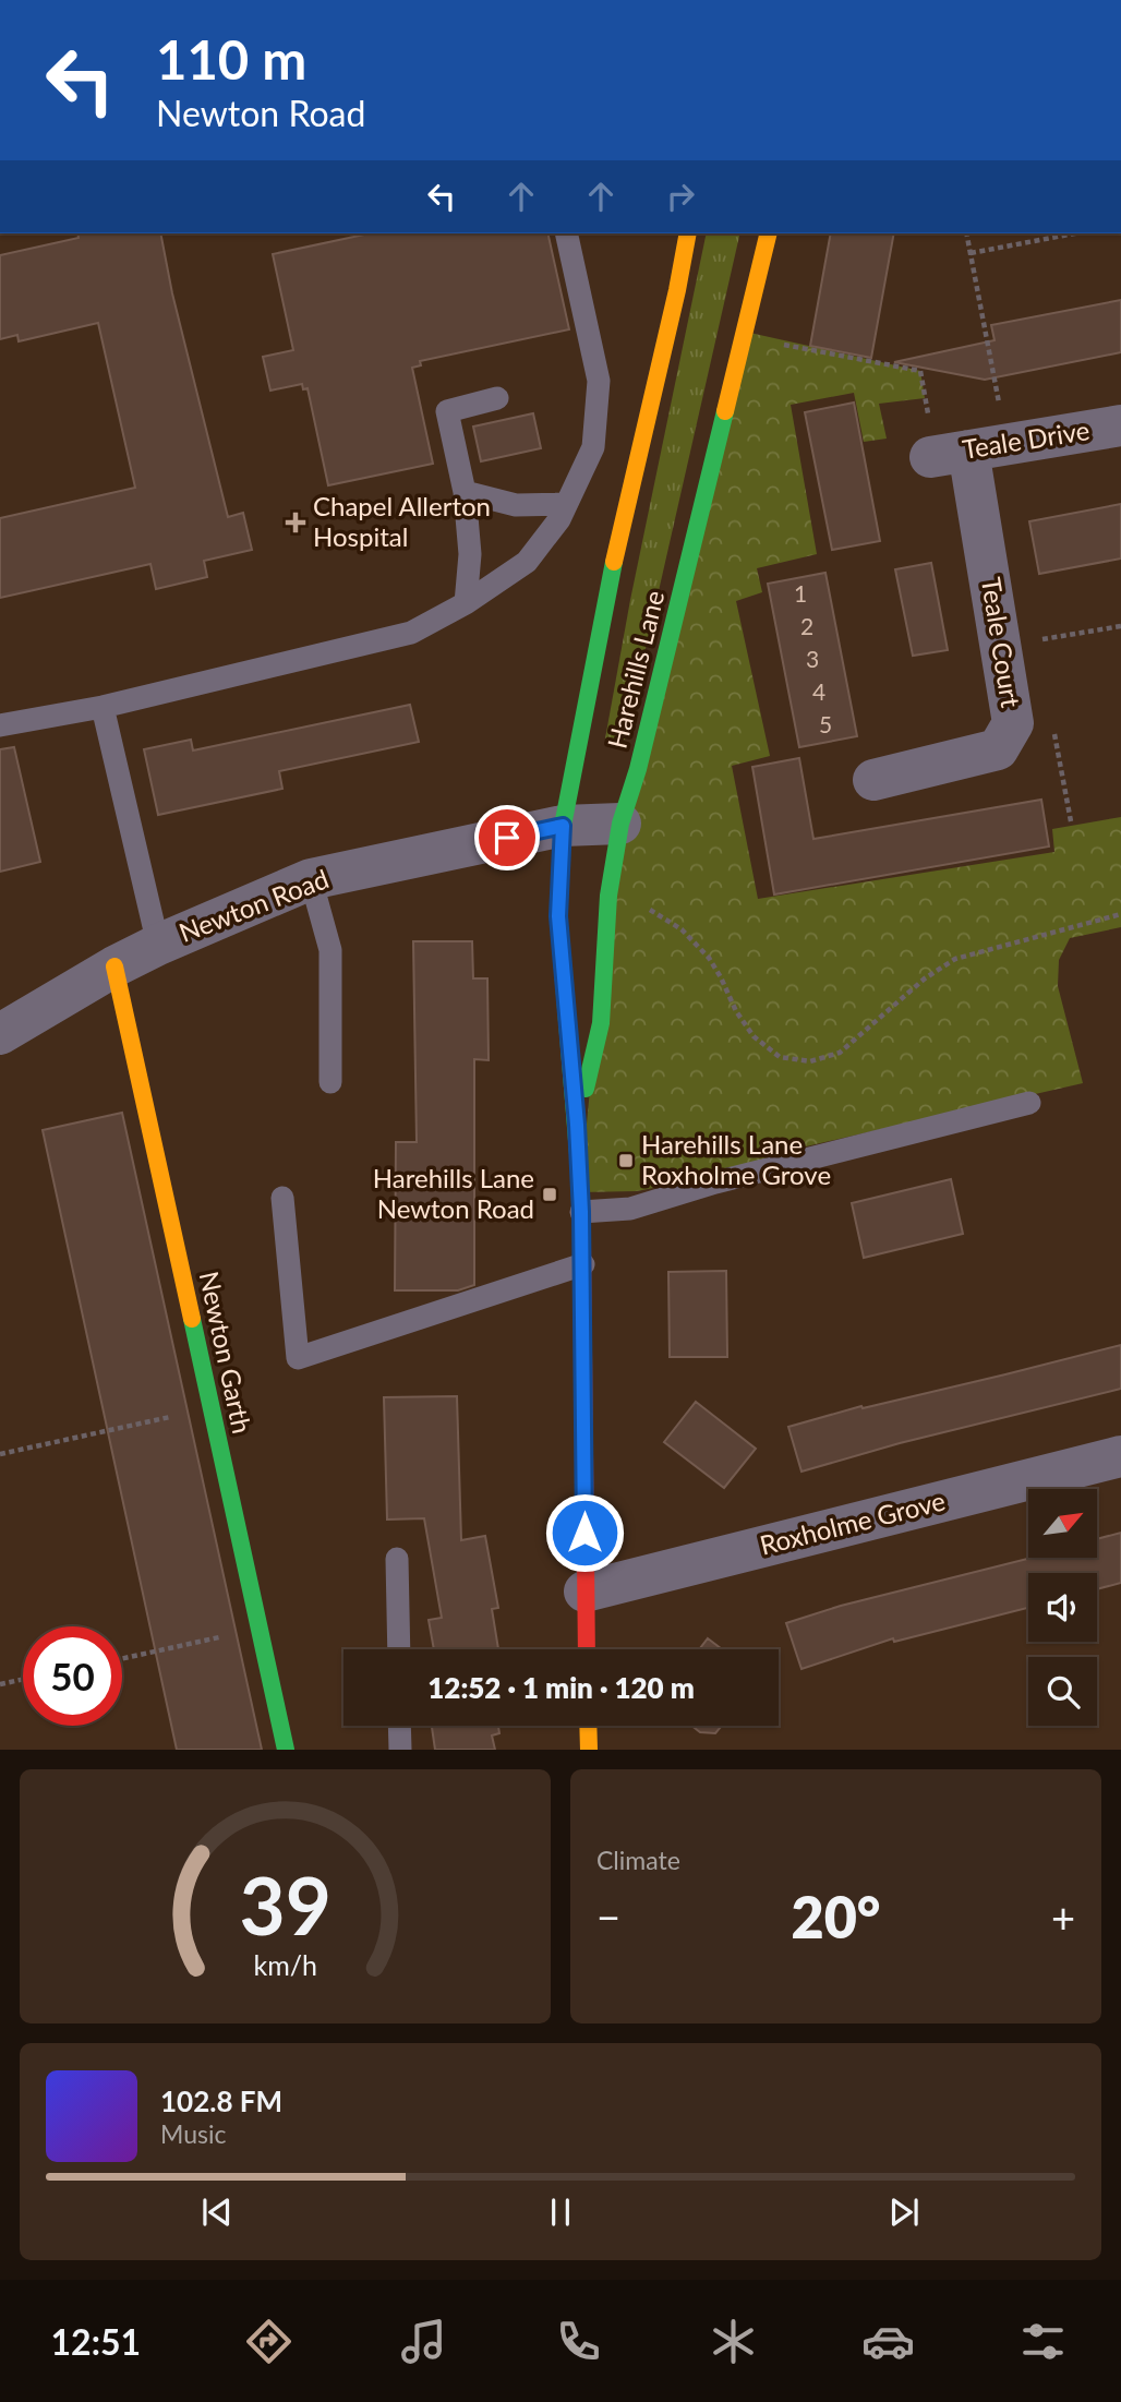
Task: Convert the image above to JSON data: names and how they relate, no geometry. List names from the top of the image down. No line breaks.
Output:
{"streets":{"main road":["Harehills Lane","Newton Garth"],"street":["Teale Drive","Teale Court","Newton Road","Roxholme Grove"]},"crossings":[["Teale Drive","Teale Court"],["Harehills Lane","Newton Road"],["Harehills Lane","Roxholme Grove"],["Newton Road","Newton Garth"]],"places":{"health":["Chapel Allerton Hospital"],"transit":["Harehills Lane Roxholme Grove","Harehills Lane Newton Road"]},"house_numbers":["1","2","3","4","5"],"north":"top right","page":{"turn":["110 m","Newton Road"],"limit":"50","trip":"12:52 · 1 min · 120 m","tile":"Climate","heat":["−","20°","+"],"song":["102.8 FM","Music"],"tabs":"12:51","gauge":["39","km/h"]}}
